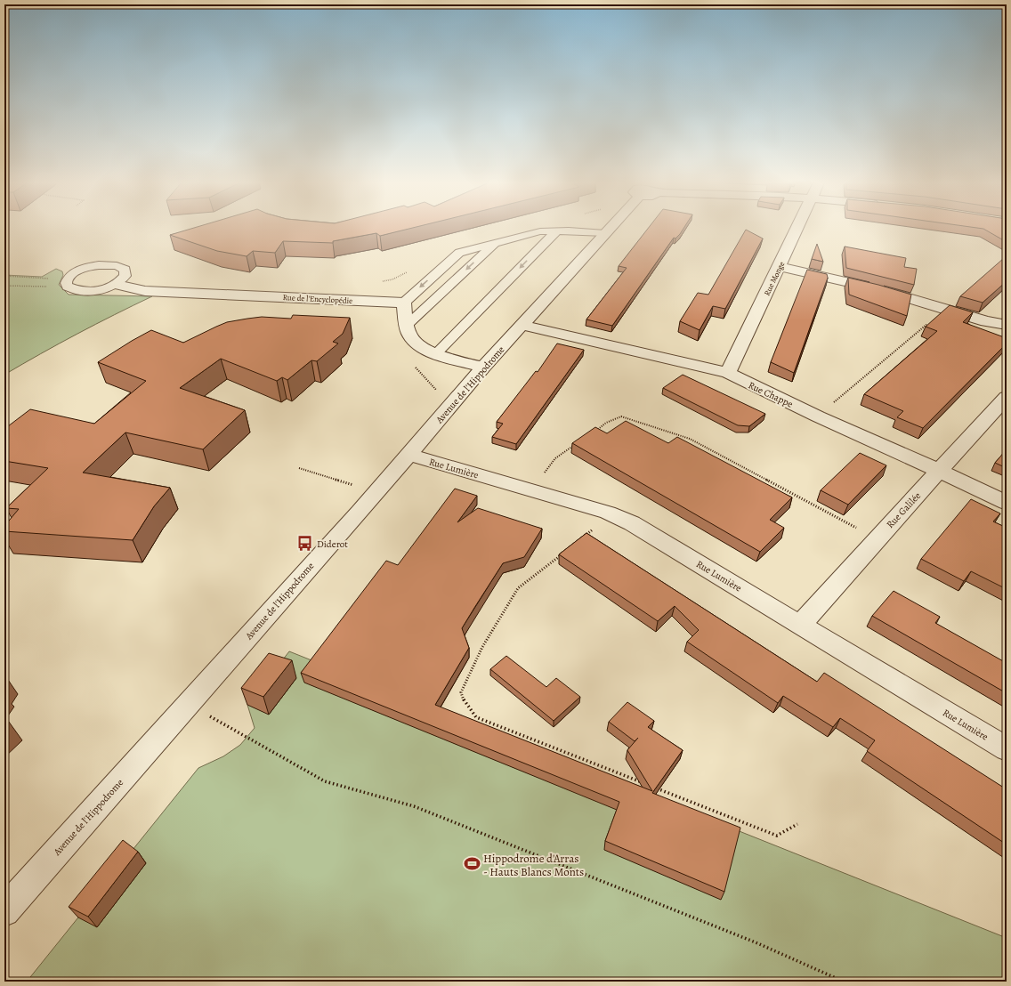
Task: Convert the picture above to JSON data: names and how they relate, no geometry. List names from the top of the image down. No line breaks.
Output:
{"streets":{"street":["Rue Monge","Rue de l'Encyclopédie","Avenue de l'Hippodrome","Rue Chappe","Rue Lumière","Rue Galilée"]},"crossings":[["Rue Monge","Rue Chappe"],["Avenue de l'Hippodrome","Rue Chappe"],["Avenue de l'Hippodrome","Rue Lumière"],["Rue Chappe","Rue Galilée"],["Rue Lumière","Rue Galilée"]],"places":{"bus stop":["Diderot"],"sports":["Hippodrome d'Arras - Hauts Blancs Monts"]}}
